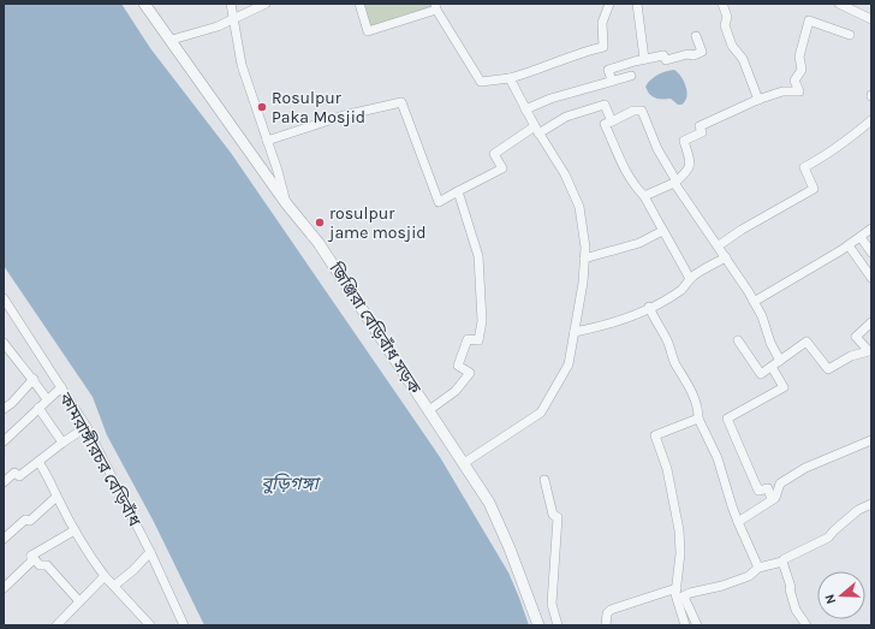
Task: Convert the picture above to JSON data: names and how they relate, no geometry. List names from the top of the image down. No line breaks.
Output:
{"streets":{"street":["জিঞ্জিরা বেড়িবাঁধ সড়ক","কামরাঙ্গীরচর বেড়িবাঁধ"]},"water":["বুড়িগঙ্গা"],"places":["Rosulpur Paka Mosjid","rosulpur jame mosjid"],"north":"left"}
